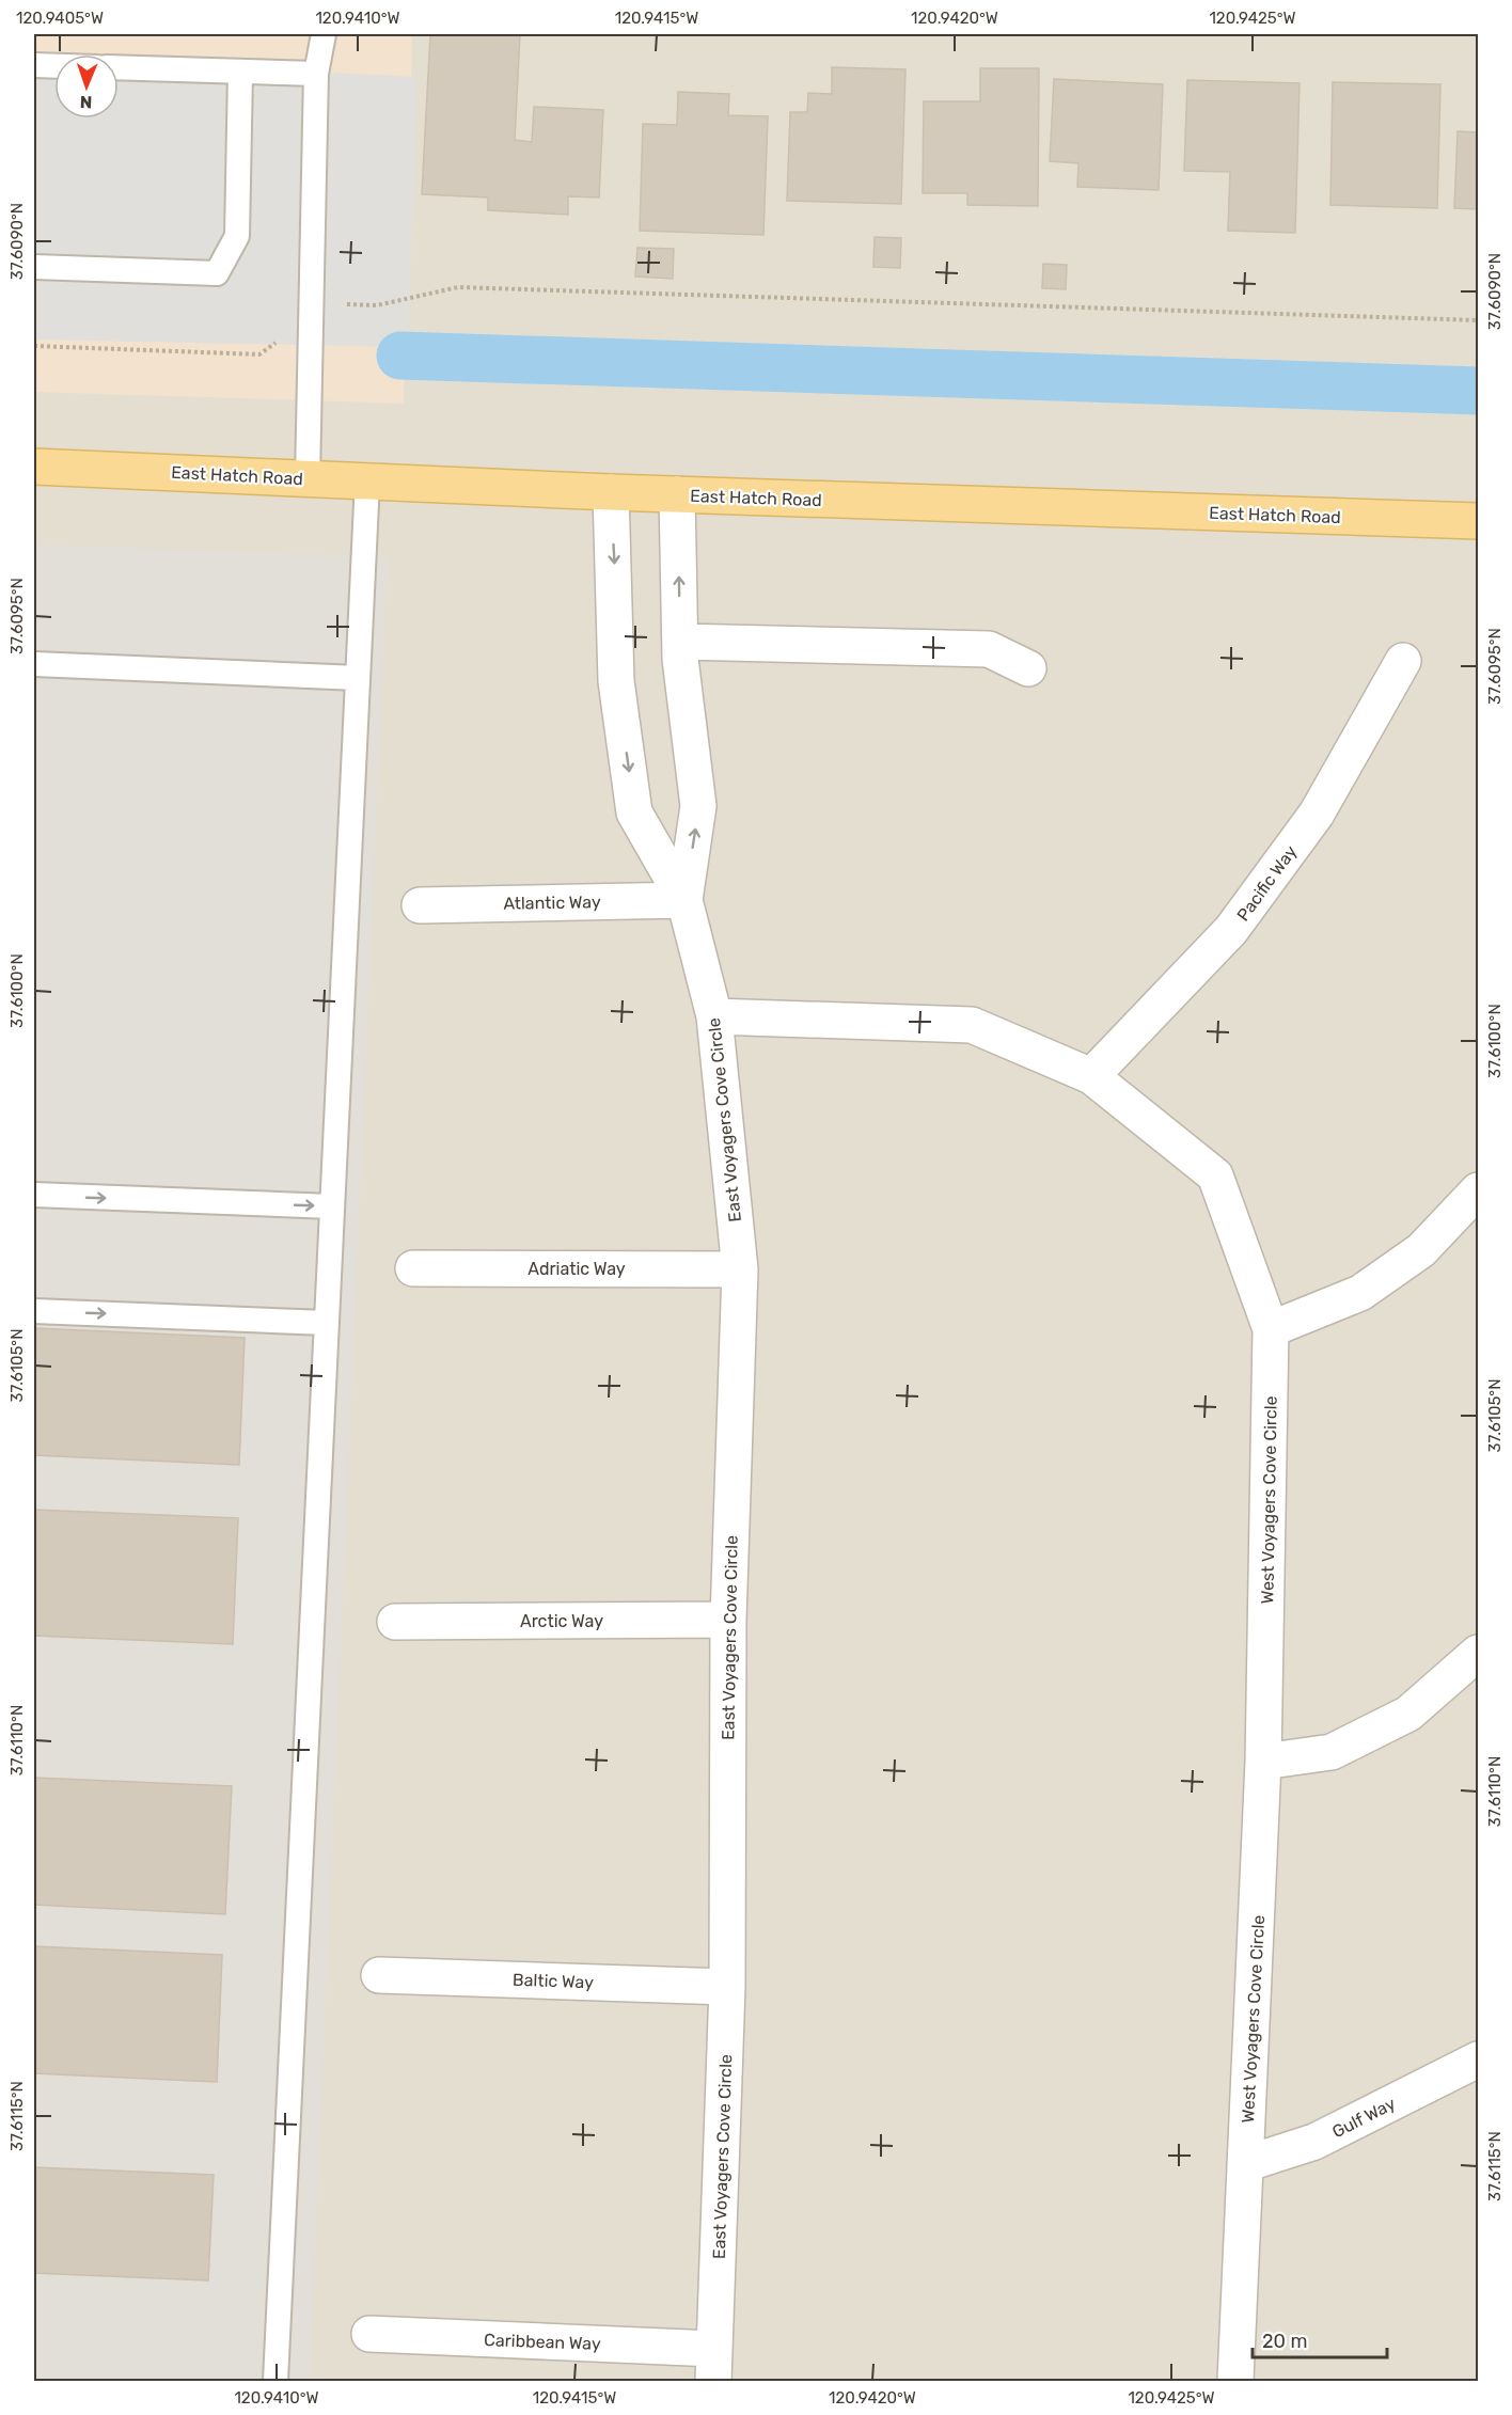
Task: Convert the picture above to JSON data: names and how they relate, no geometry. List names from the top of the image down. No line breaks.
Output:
{"streets":{"main road":["East Hatch Road"],"street":["Pacific Way","Atlantic Way","East Voyagers Cove Circle","Adriatic Way","West Voyagers Cove Circle","Arctic Way","Baltic Way","Gulf Way","Caribbean Way"]},"crossings":[["East Hatch Road","East Voyagers Cove Circle"],["Pacific Way","West Voyagers Cove Circle"],["Atlantic Way","East Voyagers Cove Circle"],["East Voyagers Cove Circle","Adriatic Way"],["East Voyagers Cove Circle","West Voyagers Cove Circle"],["East Voyagers Cove Circle","Arctic Way"],["East Voyagers Cove Circle","Baltic Way"],["East Voyagers Cove Circle","Caribbean Way"],["West Voyagers Cove Circle","Gulf Way"]],"scale_bar":"20 m","north":"bottom","coordinates":["120.9405°W","120.9410°W","120.9415°W","120.9420°W","120.9425°W","37.6090°N","37.6095°N","37.6100°N","37.6105°N","37.6110°N","37.6115°N"]}
